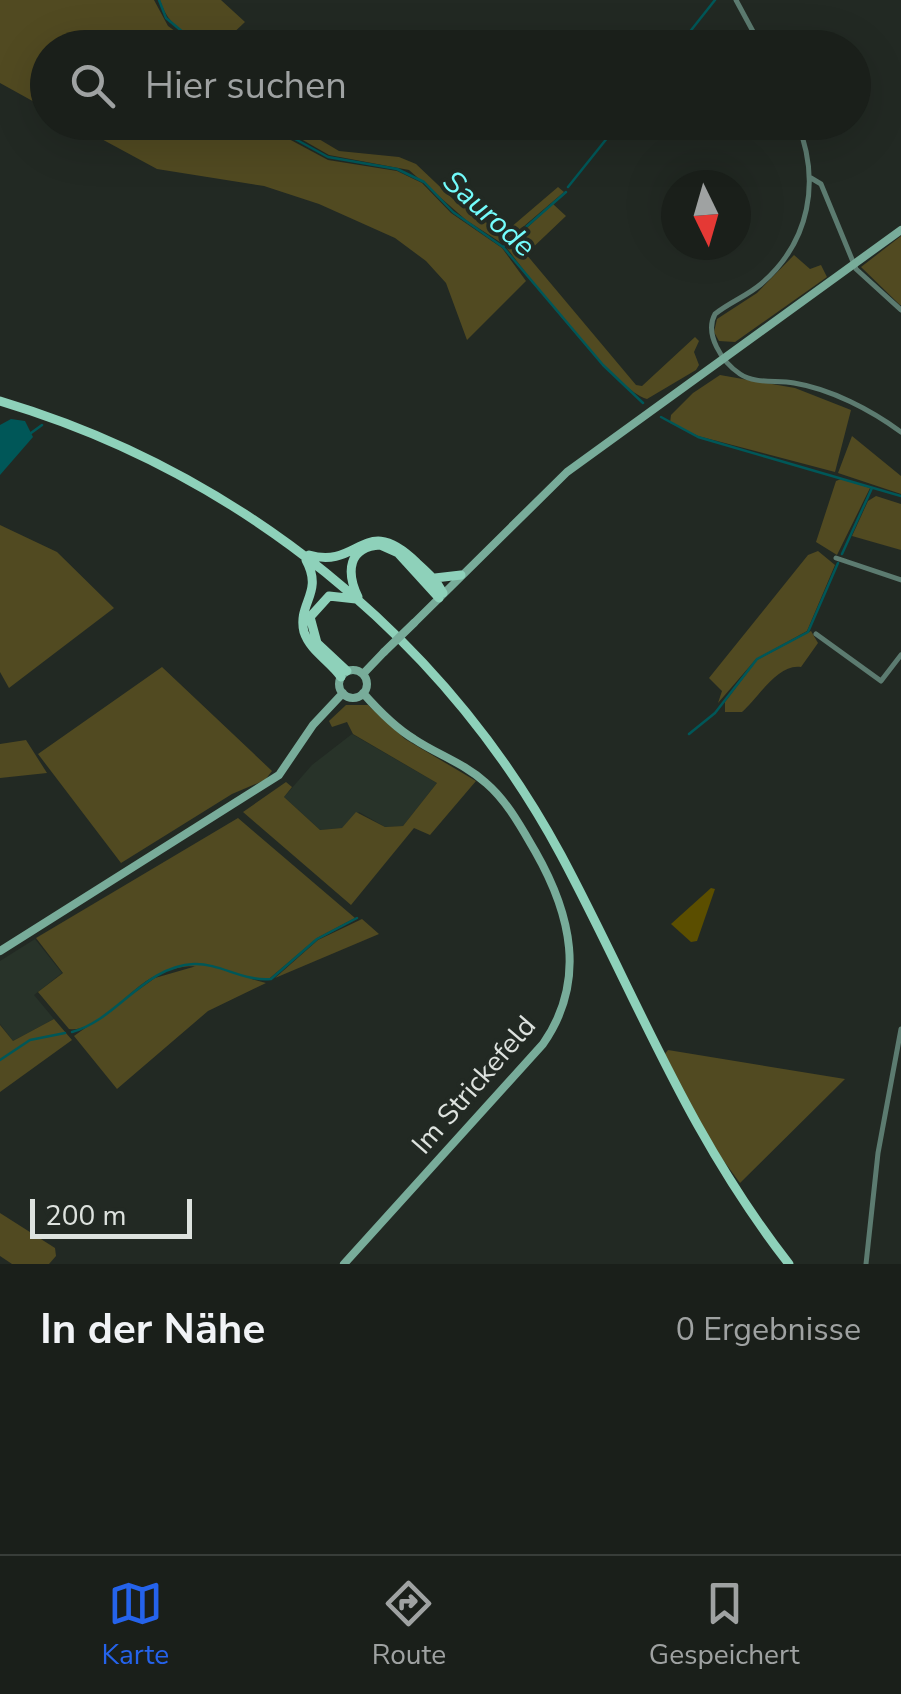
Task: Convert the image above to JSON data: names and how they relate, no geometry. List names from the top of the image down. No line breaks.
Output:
{"streets":{"main road":["Im Strickefeld"]},"water":["Saurode"],"scale_bar":"200 m","north":"bottom","page":{"search":"Hier suchen","scale":"200 m","heading":["In der Nähe","0 Ergebnisse"],"nav":["Karte","Route","Gespeichert"]}}
